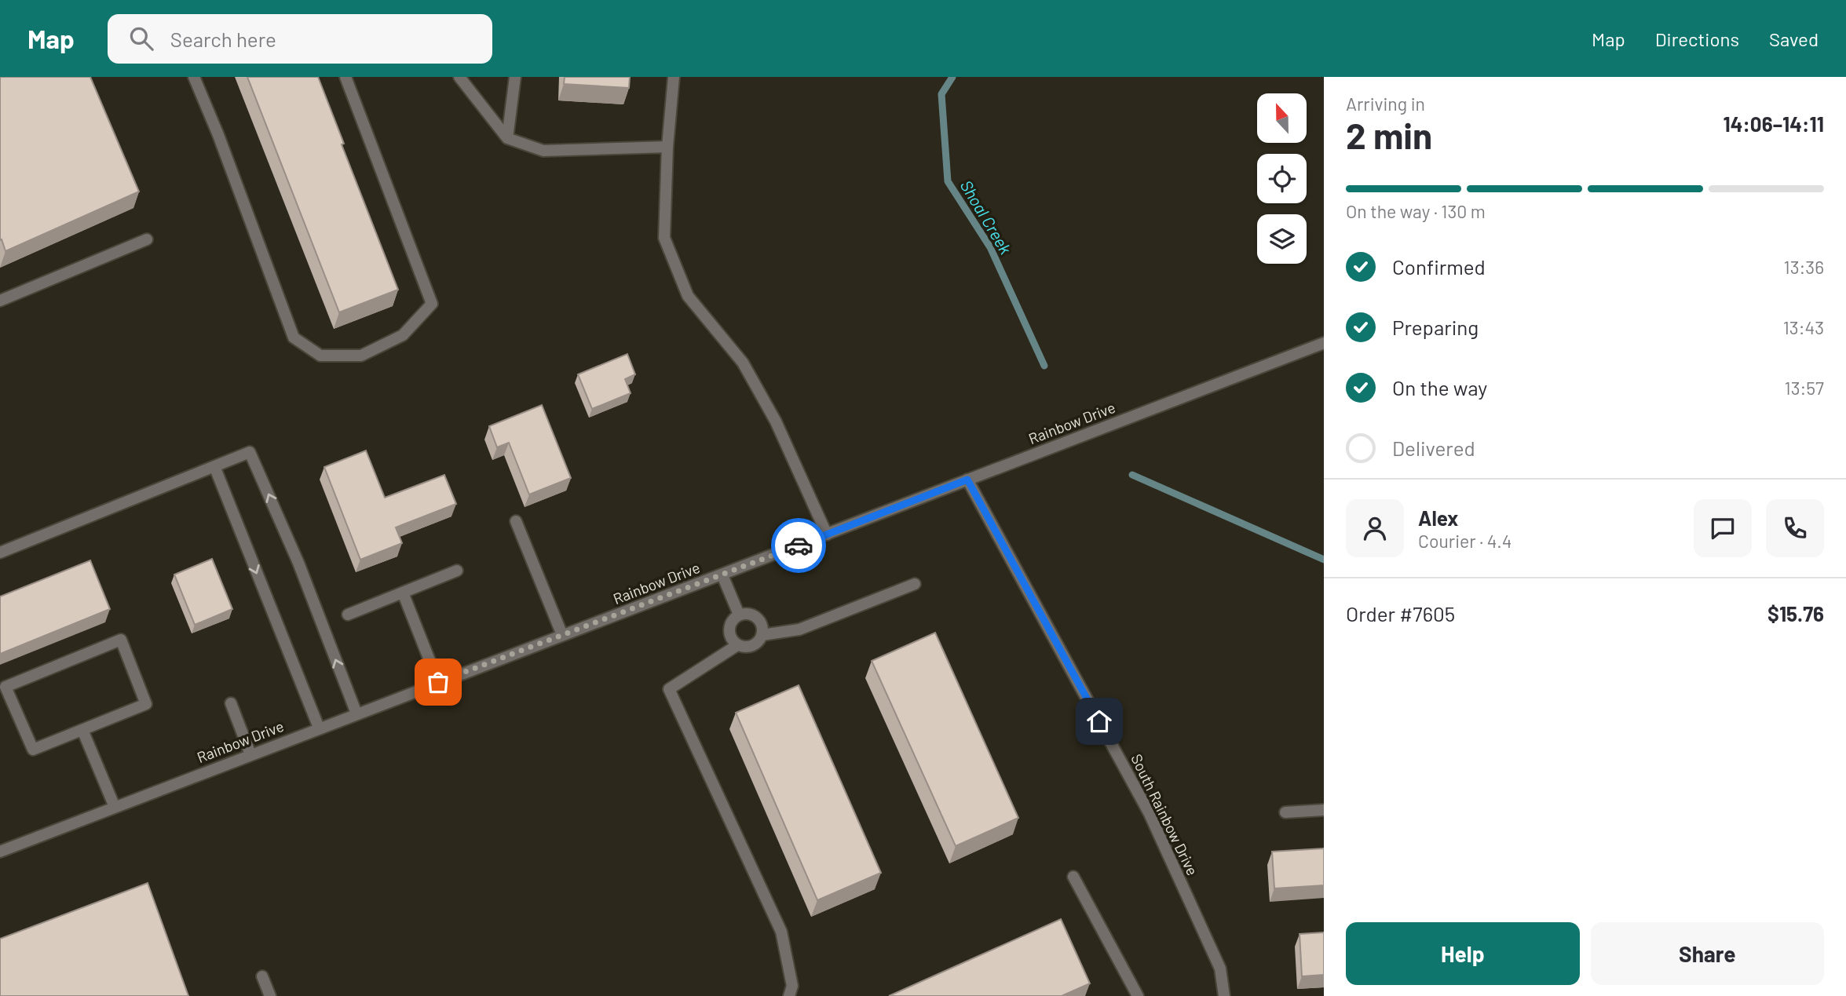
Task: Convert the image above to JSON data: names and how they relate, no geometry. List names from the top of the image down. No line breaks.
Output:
{"streets":{"street":["Rainbow Drive","South Rainbow Drive"]},"crossings":[["Rainbow Drive","South Rainbow Drive"]],"water":["Shoal Creek"],"north":"top","page":{"header":"Map","search":"Search here","nav":["Map","Directions","Saved"],"heading":["2 min","Arriving in","14:06–14:11"],"panel":["Alex","Courier · 4.4","Order #7605","$15.76"],"bar":"On the way · 130 m","list":[["Confirmed","13:36"],["Preparing","13:43"],["On the way","13:57"],"Delivered"],"buttons":["Help","Share"]}}
